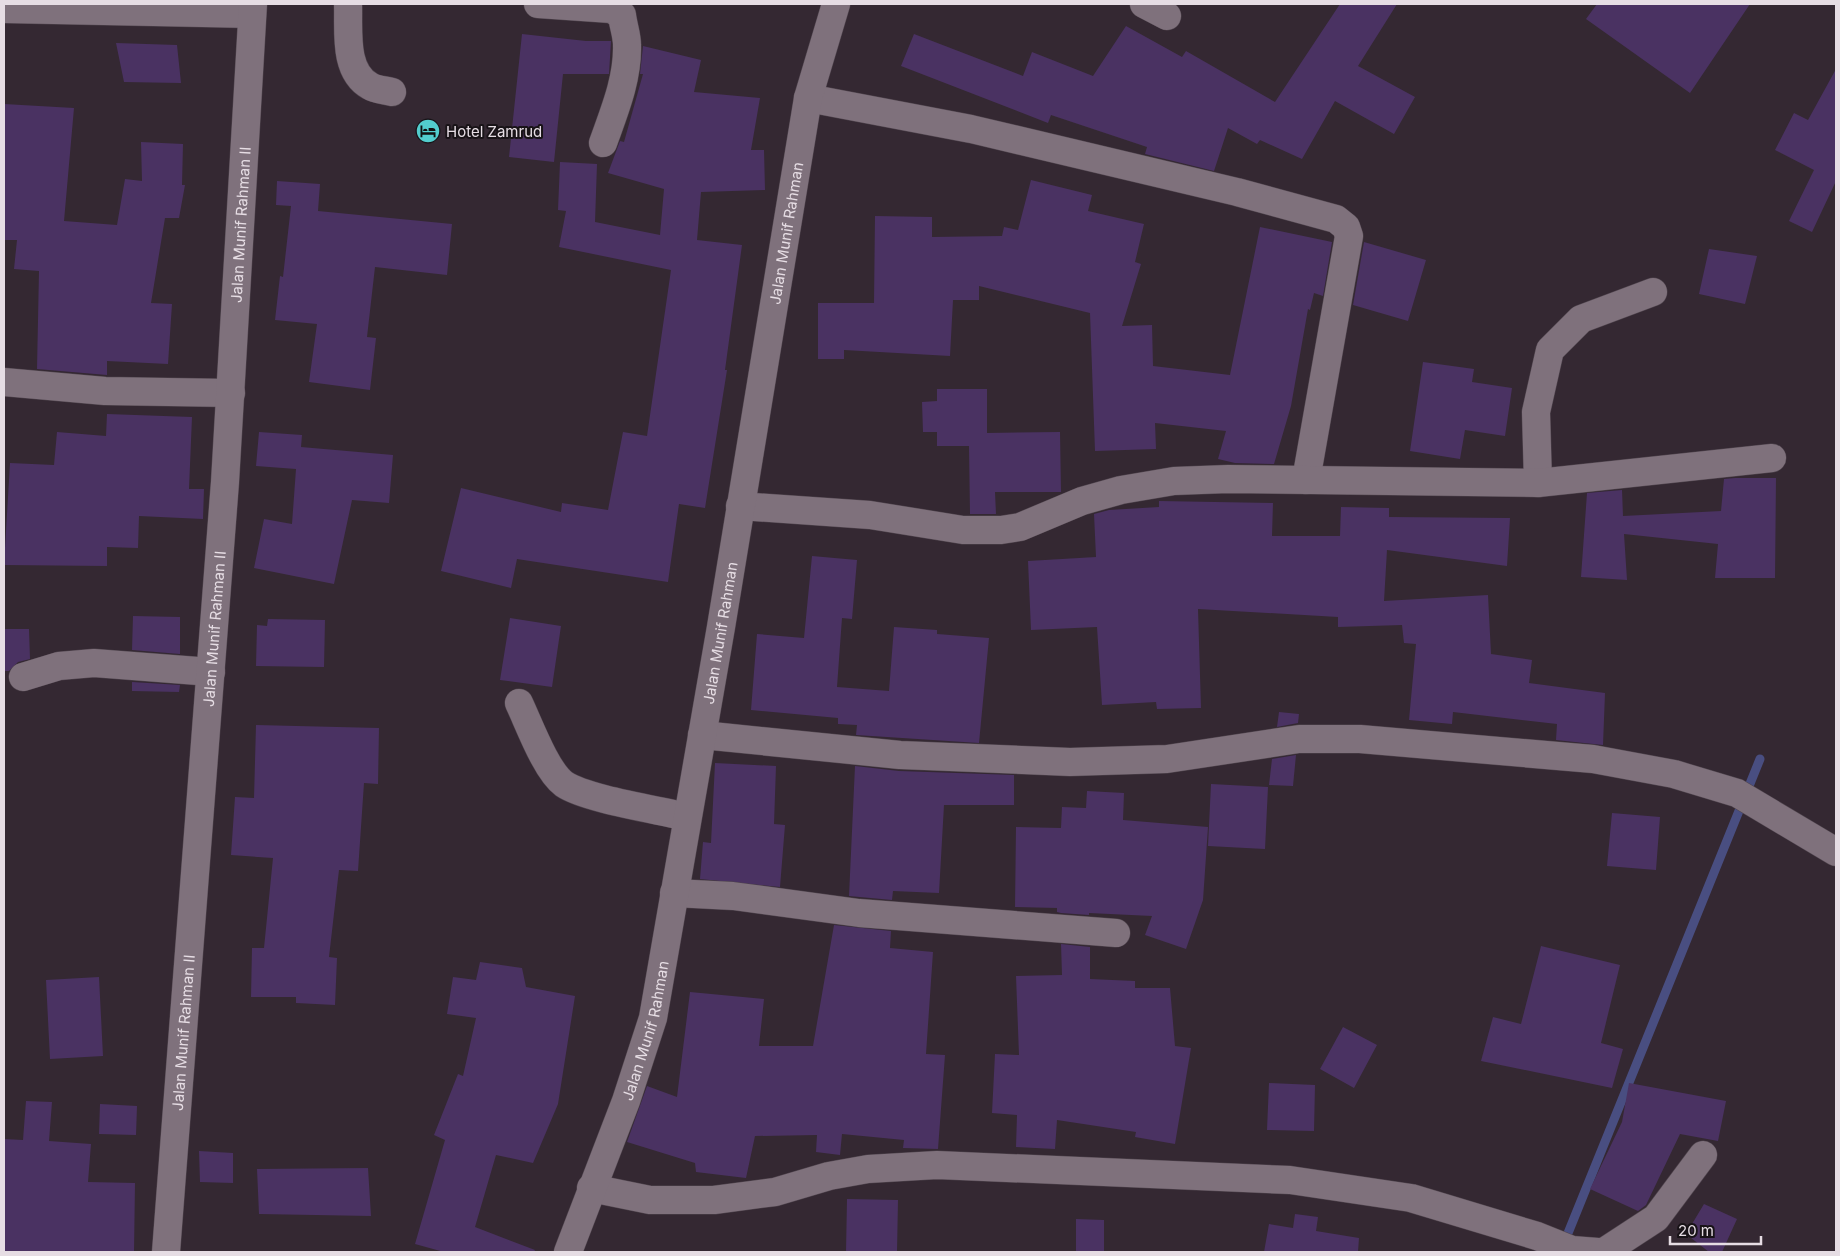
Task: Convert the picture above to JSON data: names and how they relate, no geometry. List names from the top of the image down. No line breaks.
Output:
{"streets":{"street":["Jalan Munif Rahman II","Jalan Munif Rahman"]},"places":{"hotel":["Hotel Zamrud"]},"scale_bar":"20 m"}
